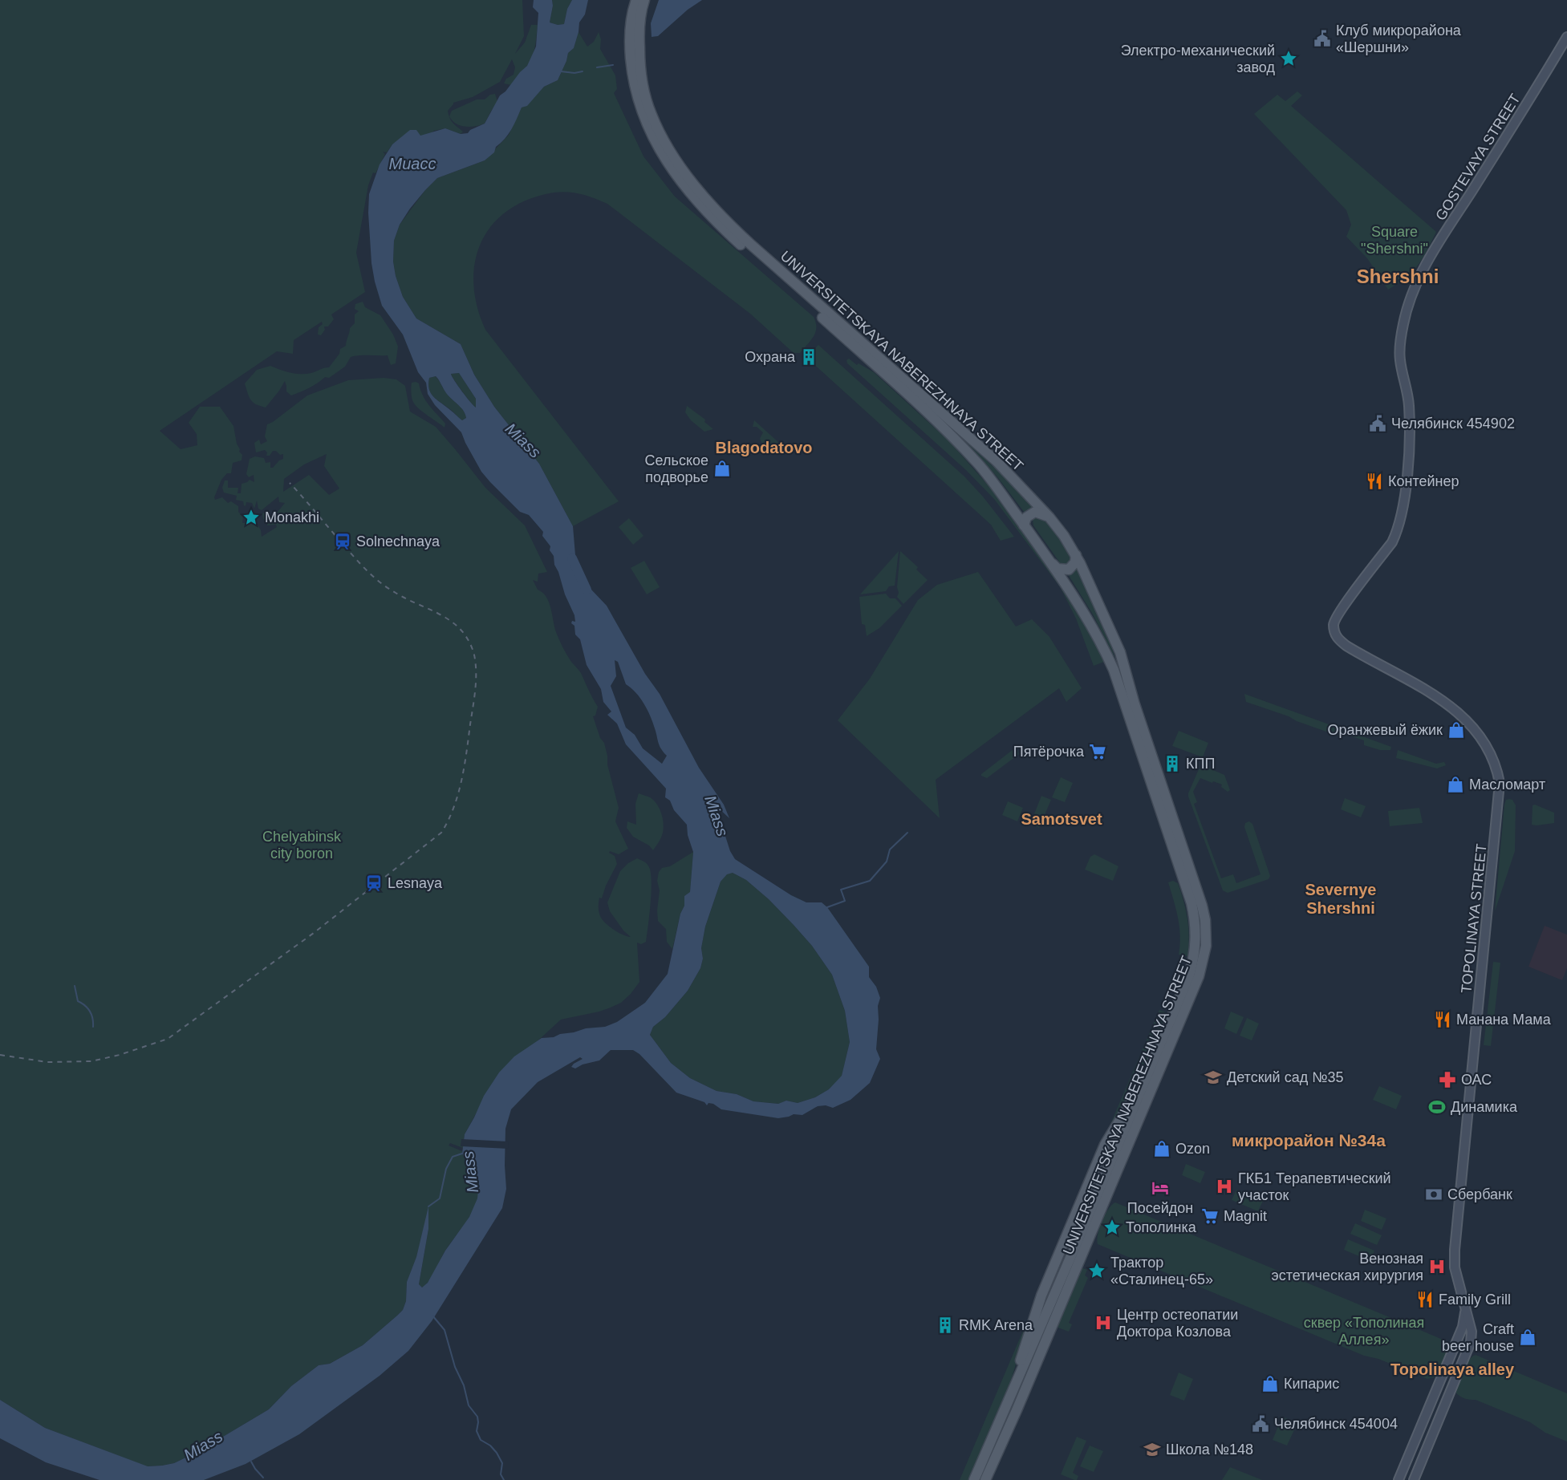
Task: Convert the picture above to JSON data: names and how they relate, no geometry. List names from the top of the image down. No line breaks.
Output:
{"streets":{"main road":["GOSTEVAYA STREET","UNIVERSITETSKAYA NABEREZHNAYA STREET","TOPOLINAYA STREET"]},"crossings":[["GOSTEVAYA STREET","TOPOLINAYA STREET"]],"districts":["Shershni","Blagodatovo","Samotsvet","Severnye Shershni","микрорайон №34а","Topolinaya alley"],"water":["Миасс","Miass"],"parks":["Square \"Shershni\"","Chelyabinsk city boron","сквер «Тополиная Аллея»"],"places":{"public building":["Клуб микрорайона «Шершни»","Челябинск 454902","Челябинск 454004"],"place":["Электро-механический завод","Monakhi","Тополинка","Трактор «Сталинец-65»"],"building":["Охрана","КПП","RMK Arena"],"shop":["Сельское подворье","Оранжевый ёжик","Масломарт","Ozon","Craft beer house","Кипарис"],"restaurant":["Контейнер","Манана Мама","Family Grill"],"station":["Solnechnaya","Lesnaya"],"supermarket":["Пятёрочка","Magnit"],"school or university":["Детский сад №35","Школа №148"],"pharmacy":["ОАС"],"sports":["Динамика"],"hospital":["ГКБ1 Терапевтический участок","Венозная эстетическая хирургия","Центр остеопатии Доктора Козлова"],"hotel":["Посейдон"],"bank":["Сбербанк"]}}
